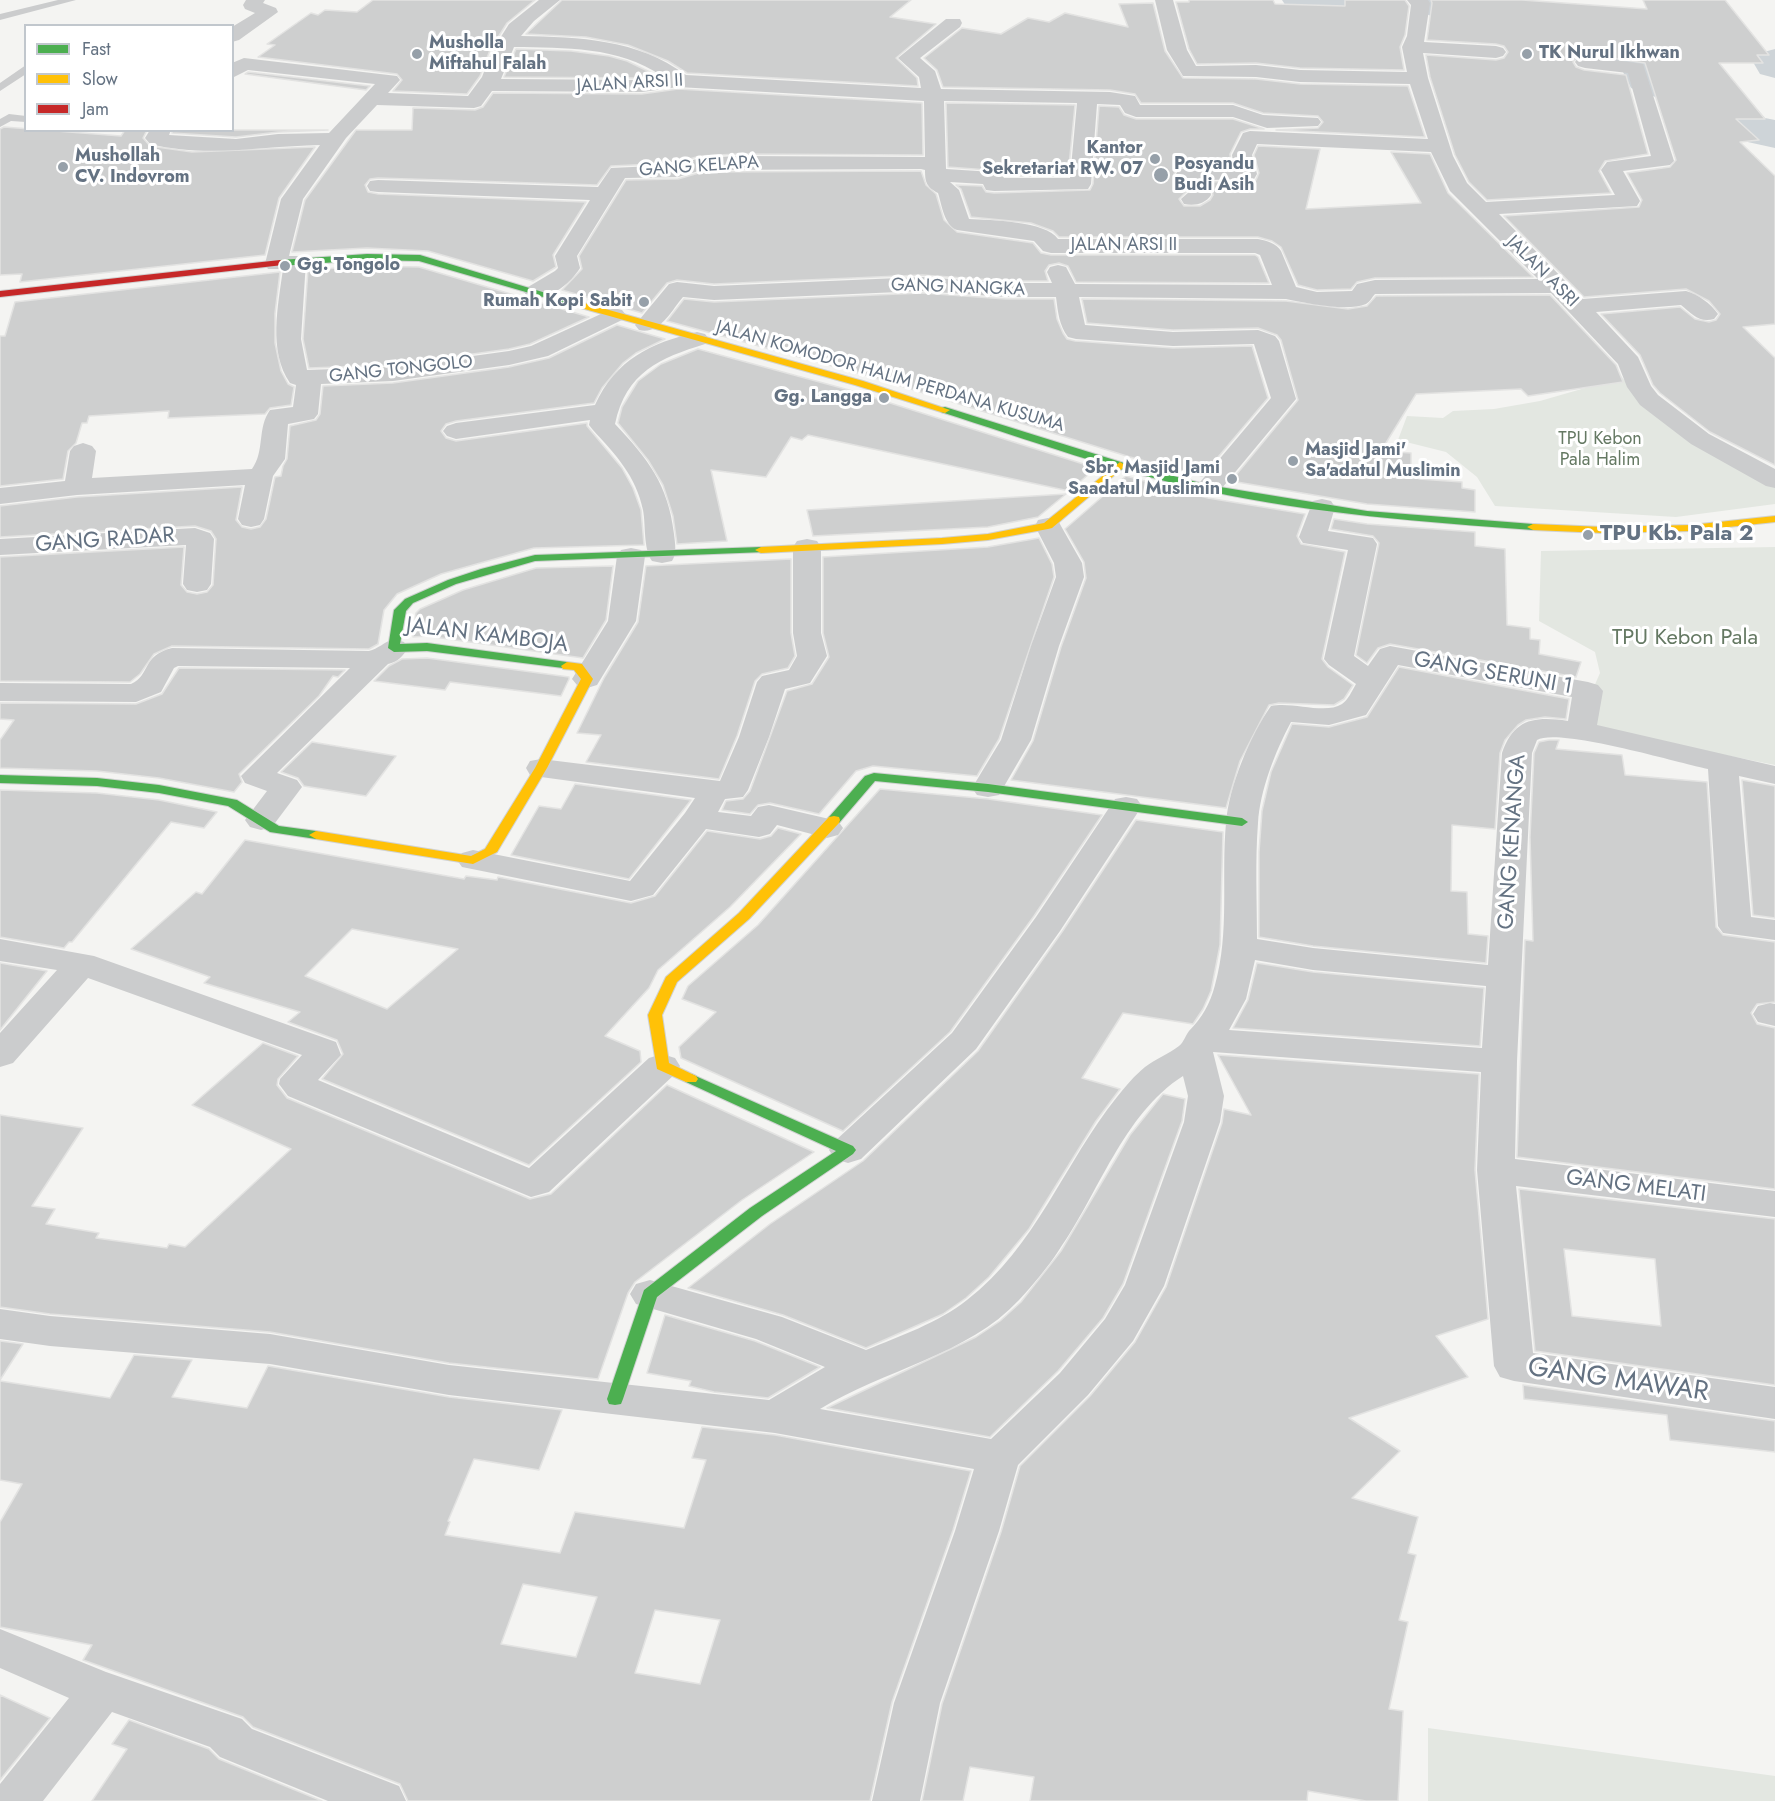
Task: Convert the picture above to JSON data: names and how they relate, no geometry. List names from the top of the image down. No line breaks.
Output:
{"streets":{"street":["JALAN ARSI II","GANG KELAPA","JALAN ASRI","GANG NANGKA","GANG TONGOLO","JALAN KOMODOR HALIM PERDANA KUSUMA","GANG RADAR","JALAN KAMBOJA","GANG SERUNI 1","GANG KENANGA","GANG MELATI","GANG MAWAR"]},"crossings":[["JALAN ARSI II","GANG KELAPA"],["JALAN ARSI II","GANG NANGKA"],["GANG KELAPA","JALAN KOMODOR HALIM PERDANA KUSUMA"],["GANG NANGKA","JALAN KOMODOR HALIM PERDANA KUSUMA"],["GANG TONGOLO","JALAN KOMODOR HALIM PERDANA KUSUMA"],["JALAN KOMODOR HALIM PERDANA KUSUMA","JALAN KAMBOJA"],["GANG SERUNI 1","GANG KENANGA"],["GANG KENANGA","GANG MELATI"],["GANG KENANGA","GANG MAWAR"],["GANG MELATI","GANG MAWAR"]],"parks":["TPU Kebon Pala Halim","TPU Kebon Pala"],"places":["Musholla Miftahul Falah","TK Nurul Ikhwan","Kantor Sekretariat RW. 07","Mushollah CV. Indovrom","Posyandu Budi Asih","Gg. Tongolo","Rumah Kopi Sabit","Gg. Langga","Masjid Jami' Sa'adatul Muslimin","Sbr. Masjid Jami Saadatul Muslimin","TPU Kb. Pala 2"],"legend":["Fast","Slow","Jam"]}
